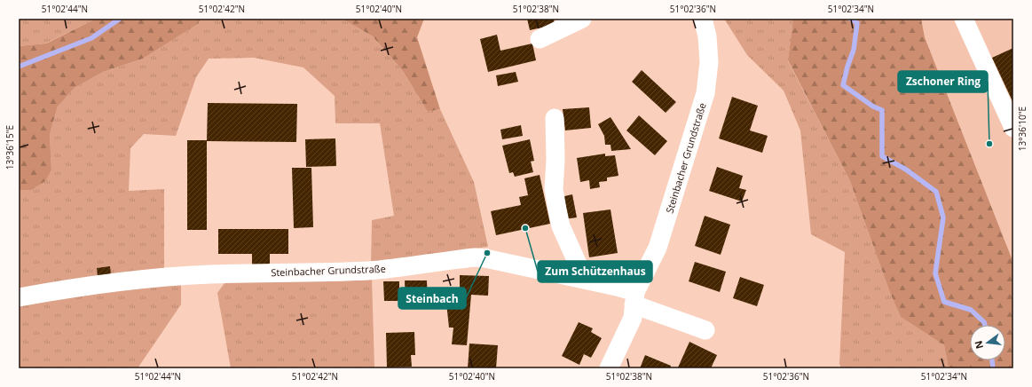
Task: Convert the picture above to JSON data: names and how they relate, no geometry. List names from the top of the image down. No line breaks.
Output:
{"streets":{"street":["Steinbacher Grundstraße"]},"places":["Zschoner Ring","Zum Schützenhaus","Steinbach"],"north":"left","coordinates":["51°02'44\"N","51°02'42\"N","51°02'40\"N","51°02'38\"N","51°02'36\"N","51°02'34\"N","13°36'10\"E","13°36'15\"E"]}
